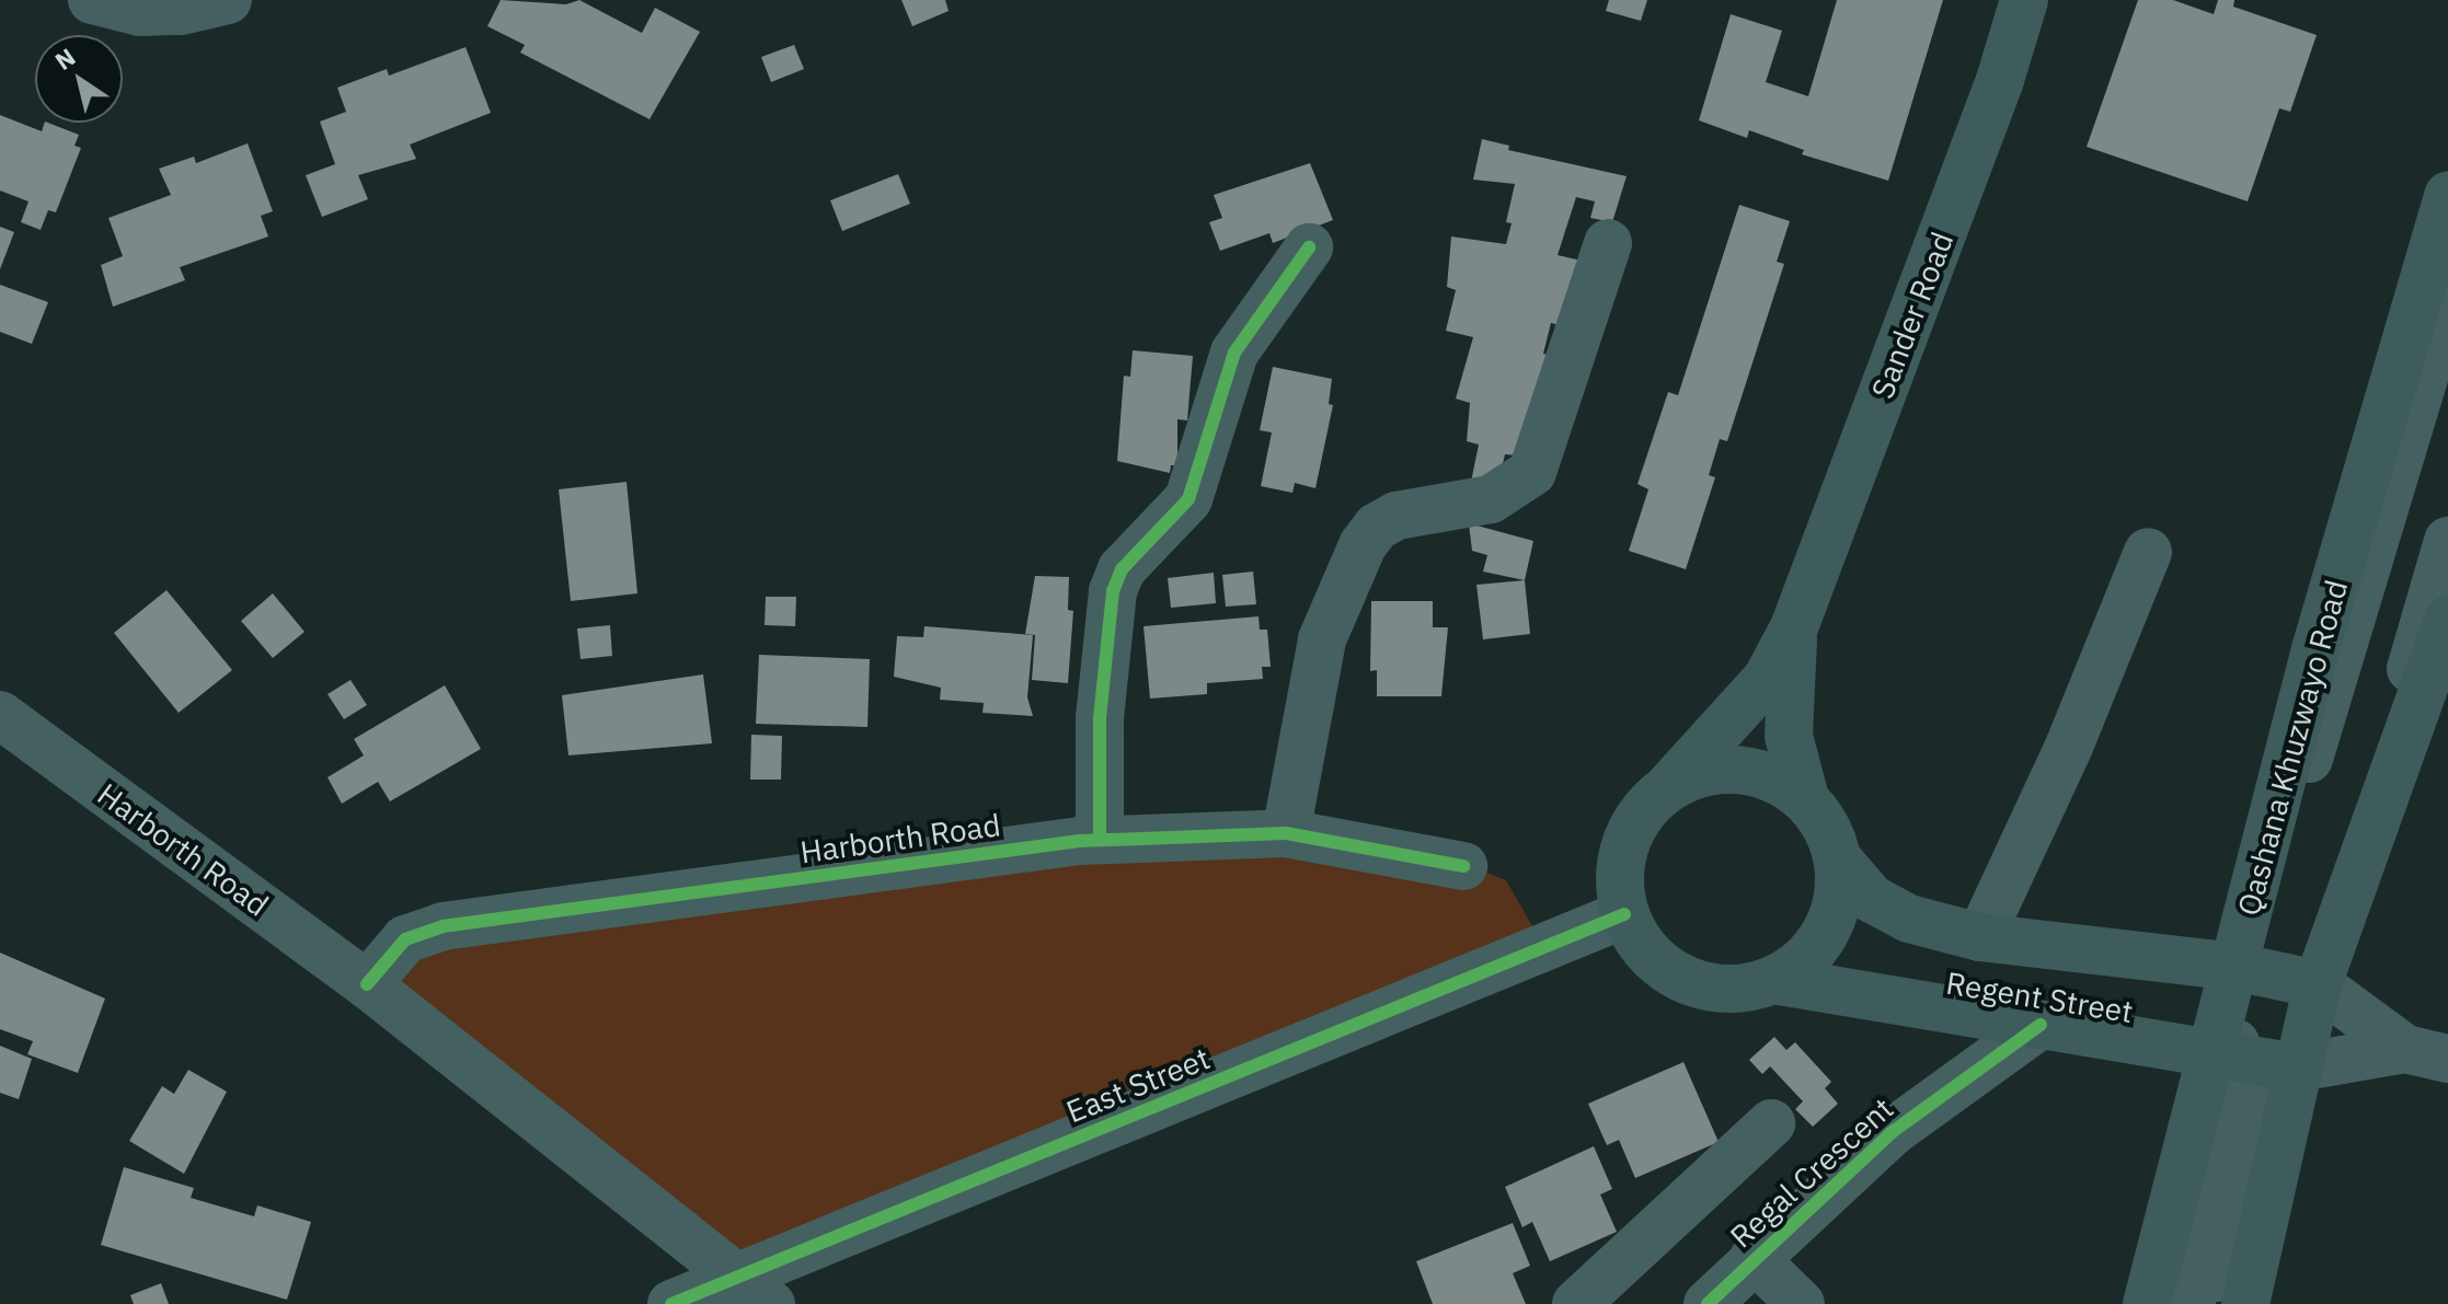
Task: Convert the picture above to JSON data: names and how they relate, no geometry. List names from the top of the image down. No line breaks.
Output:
{"streets":{"main road":["Sander Road","Qashana Khuzwayo Road","Regent Street"],"street":["Harborth Road","East Street","Regal Crescent"]},"crossings":[["Sander Road","Regent Street"],["Sander Road","East Street"],["Qashana Khuzwayo Road","Regent Street"],["Harborth Road","East Street"],["Regent Street","East Street"],["Regent Street","Regal Crescent"]],"north":"top left"}
